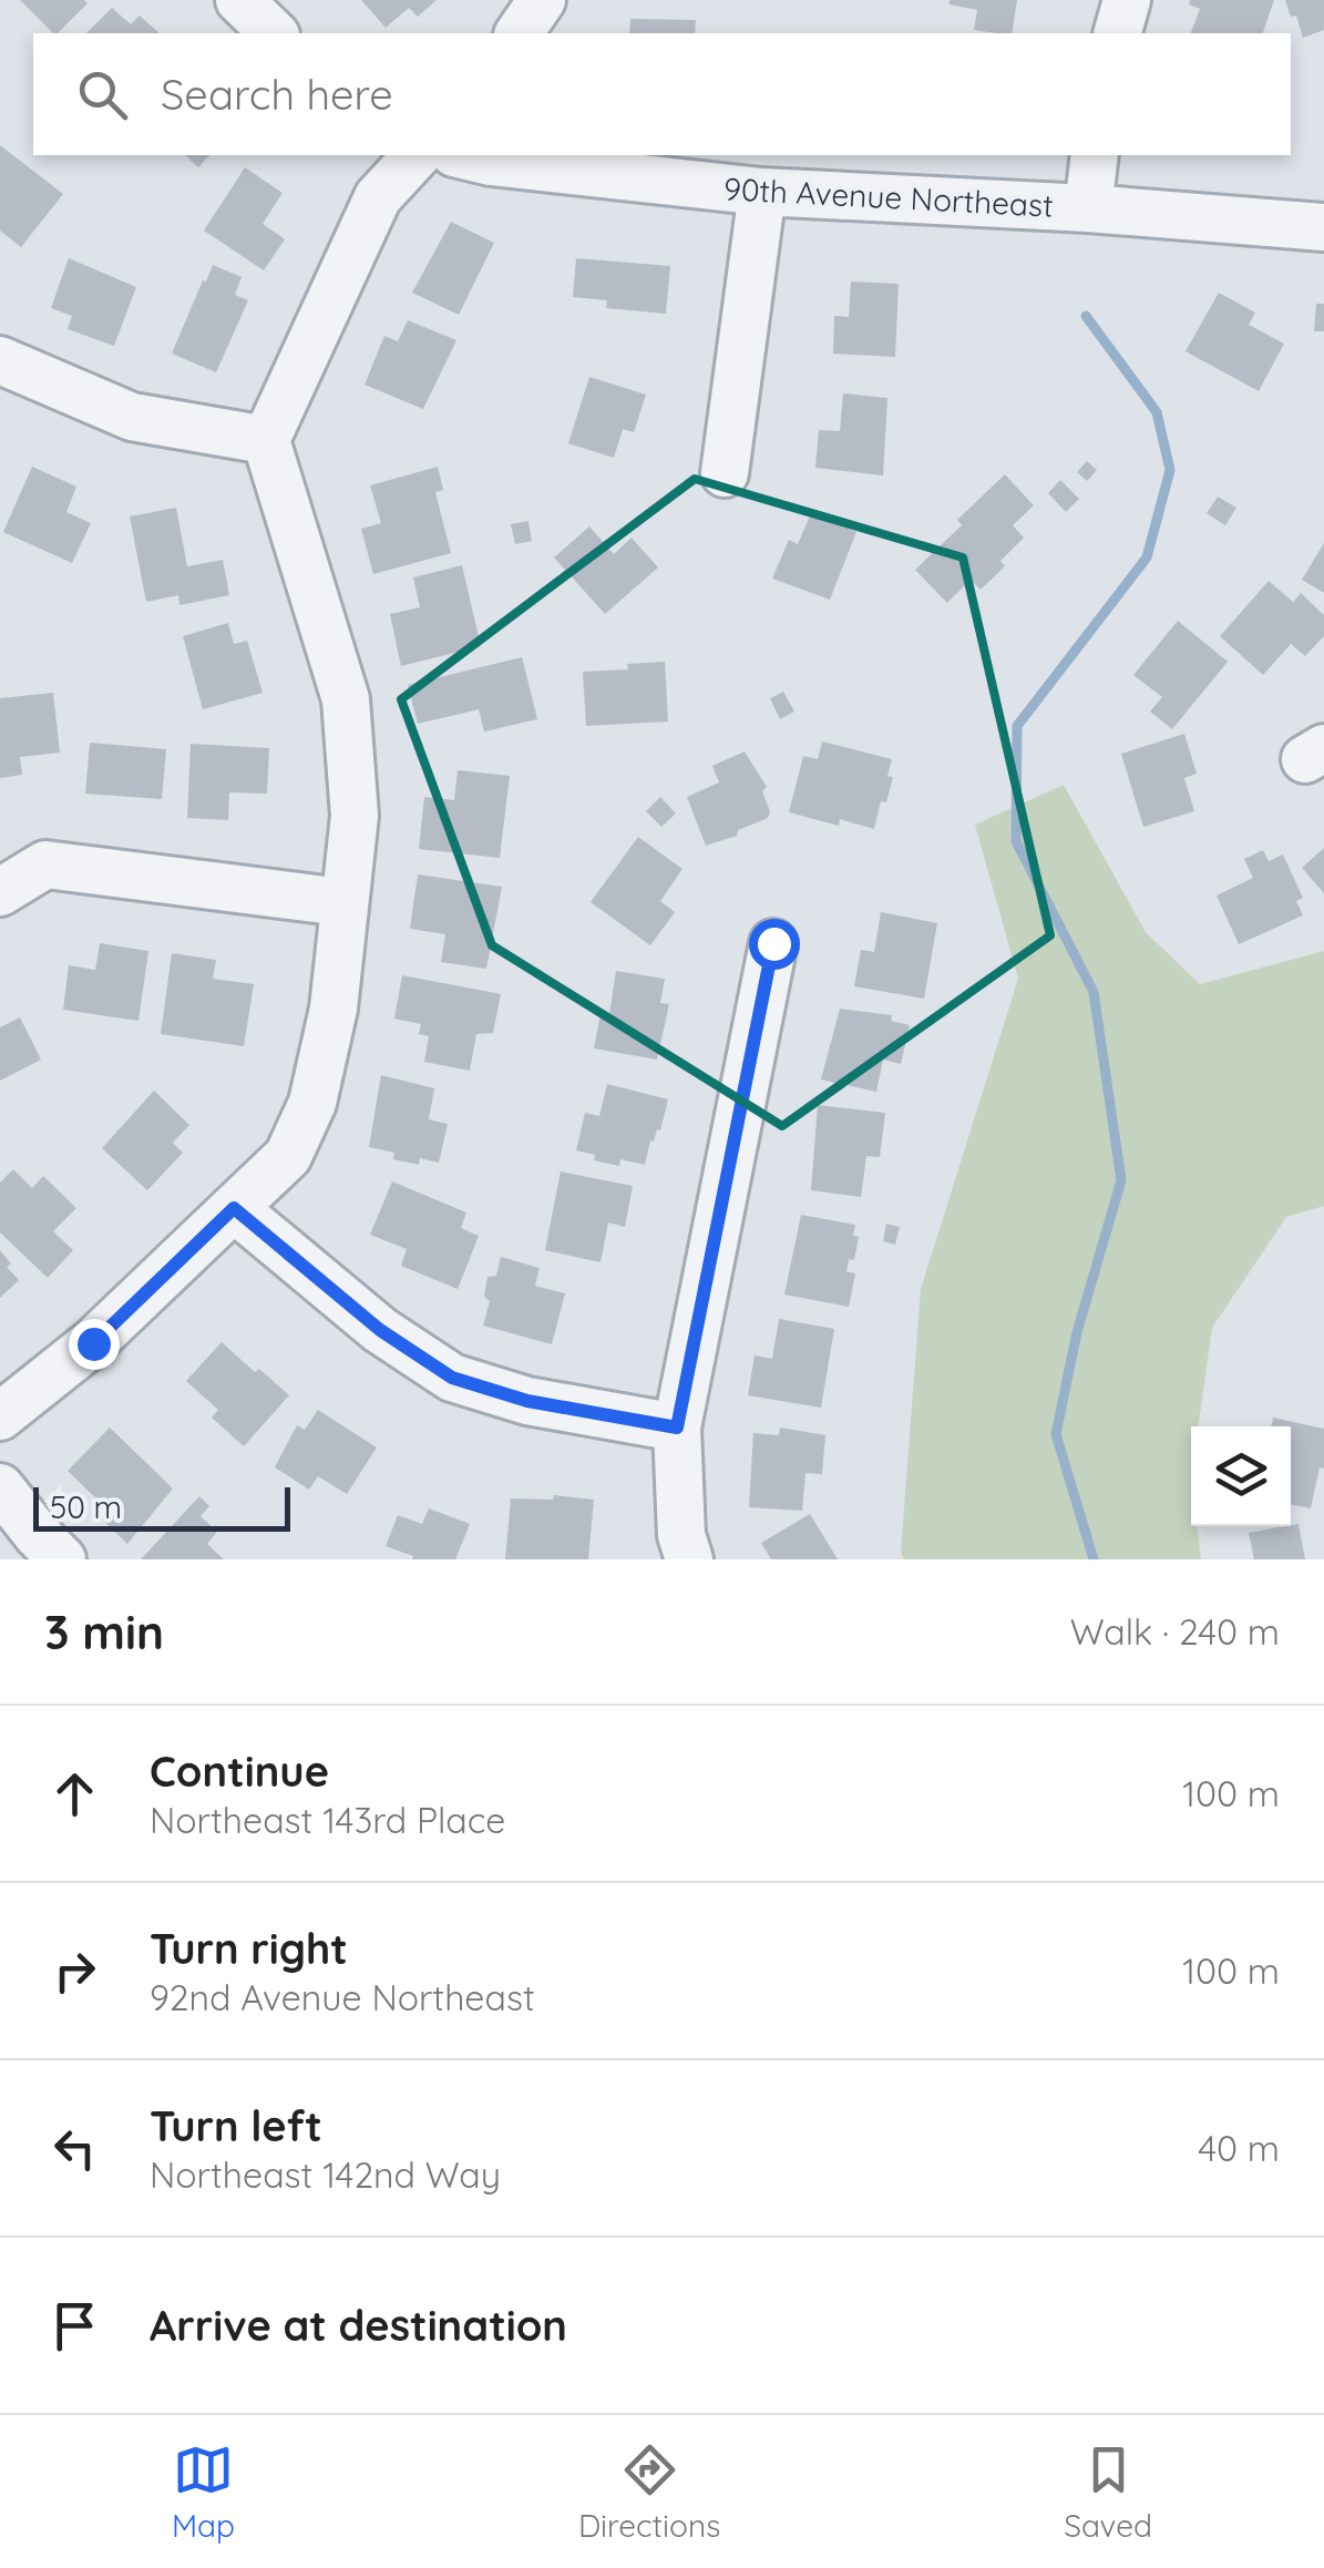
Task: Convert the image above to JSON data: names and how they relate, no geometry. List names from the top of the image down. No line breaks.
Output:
{"streets":{"street":["90th Avenue Northeast"]},"scale_bar":"50 m","page":{"search":"Search here","scale":"50 m","heading":["3 min","Walk · 240 m"],"list":[["Continue","Northeast 143rd Place","100 m"],["Turn right","92nd Avenue Northeast","100 m"],["Turn left","Northeast 142nd Way","40 m"],"Arrive at destination"],"nav":["Map","Directions","Saved"]}}
